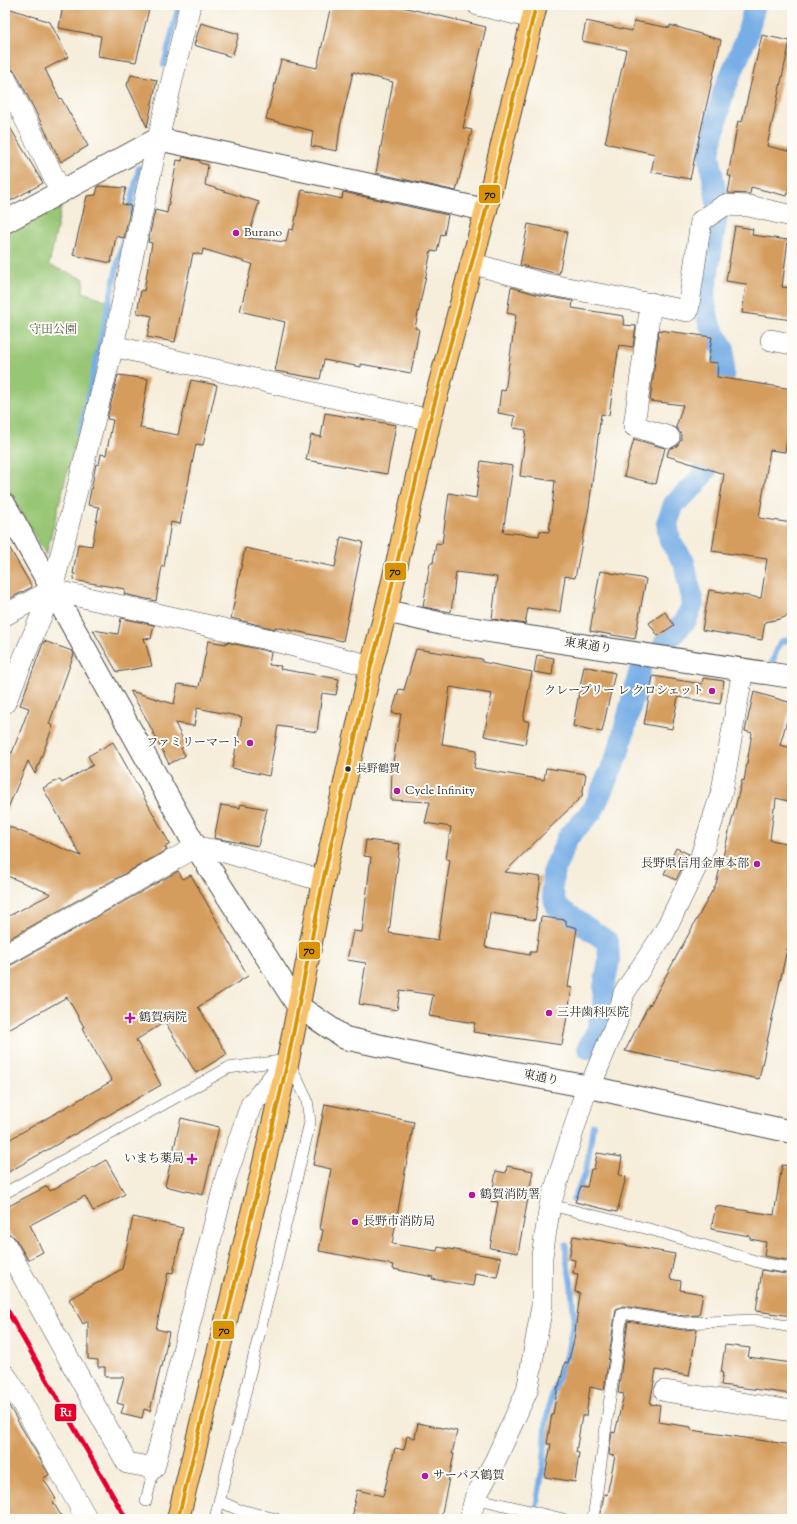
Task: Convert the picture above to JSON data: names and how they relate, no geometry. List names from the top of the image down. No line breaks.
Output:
{"streets":{"street":["東東通り","東通り"]},"parks":["守田公園"],"places":{"other":["Burano","クレープリー レ クロシェット","ファミリーマート","長野鶴賀","Cycle Infinity","長野県信用金庫本部","三井歯科医院","鶴賀消防署","長野市消防局","サーパス鶴賀"],"health":["鶴賀病院","いまち薬局"]},"lines":["transit line 70","transit line R1"]}
